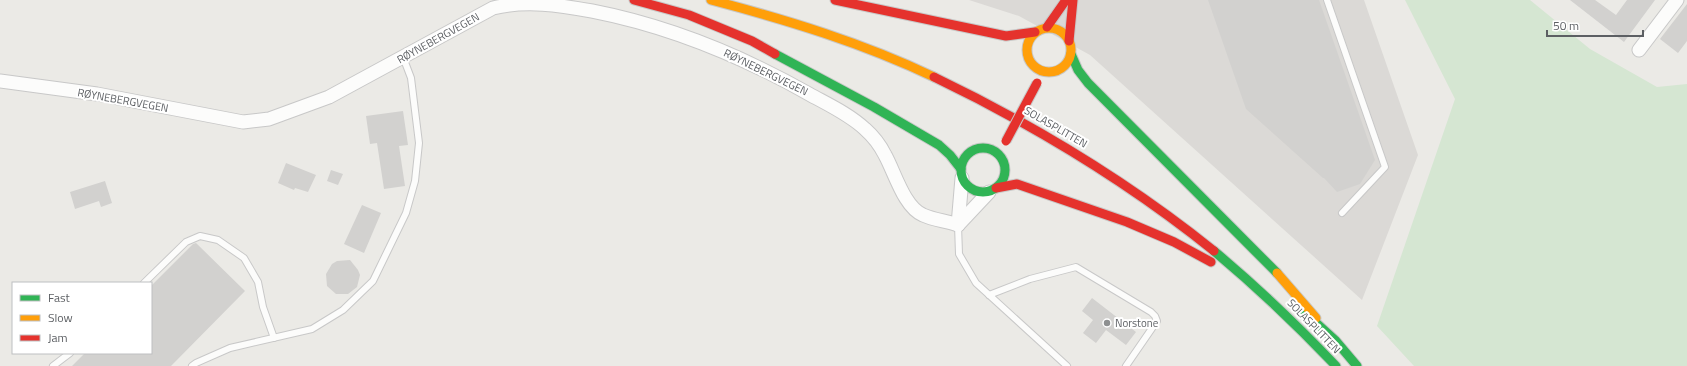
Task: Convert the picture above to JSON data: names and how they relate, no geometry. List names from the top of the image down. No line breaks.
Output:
{"streets":{"main road":["SOLASPLITTEN"],"street":["RØYNEBERGVEGEN"]},"places":["Norstone"],"legend":["Fast","Slow","Jam"],"scale_bar":"50 m"}
